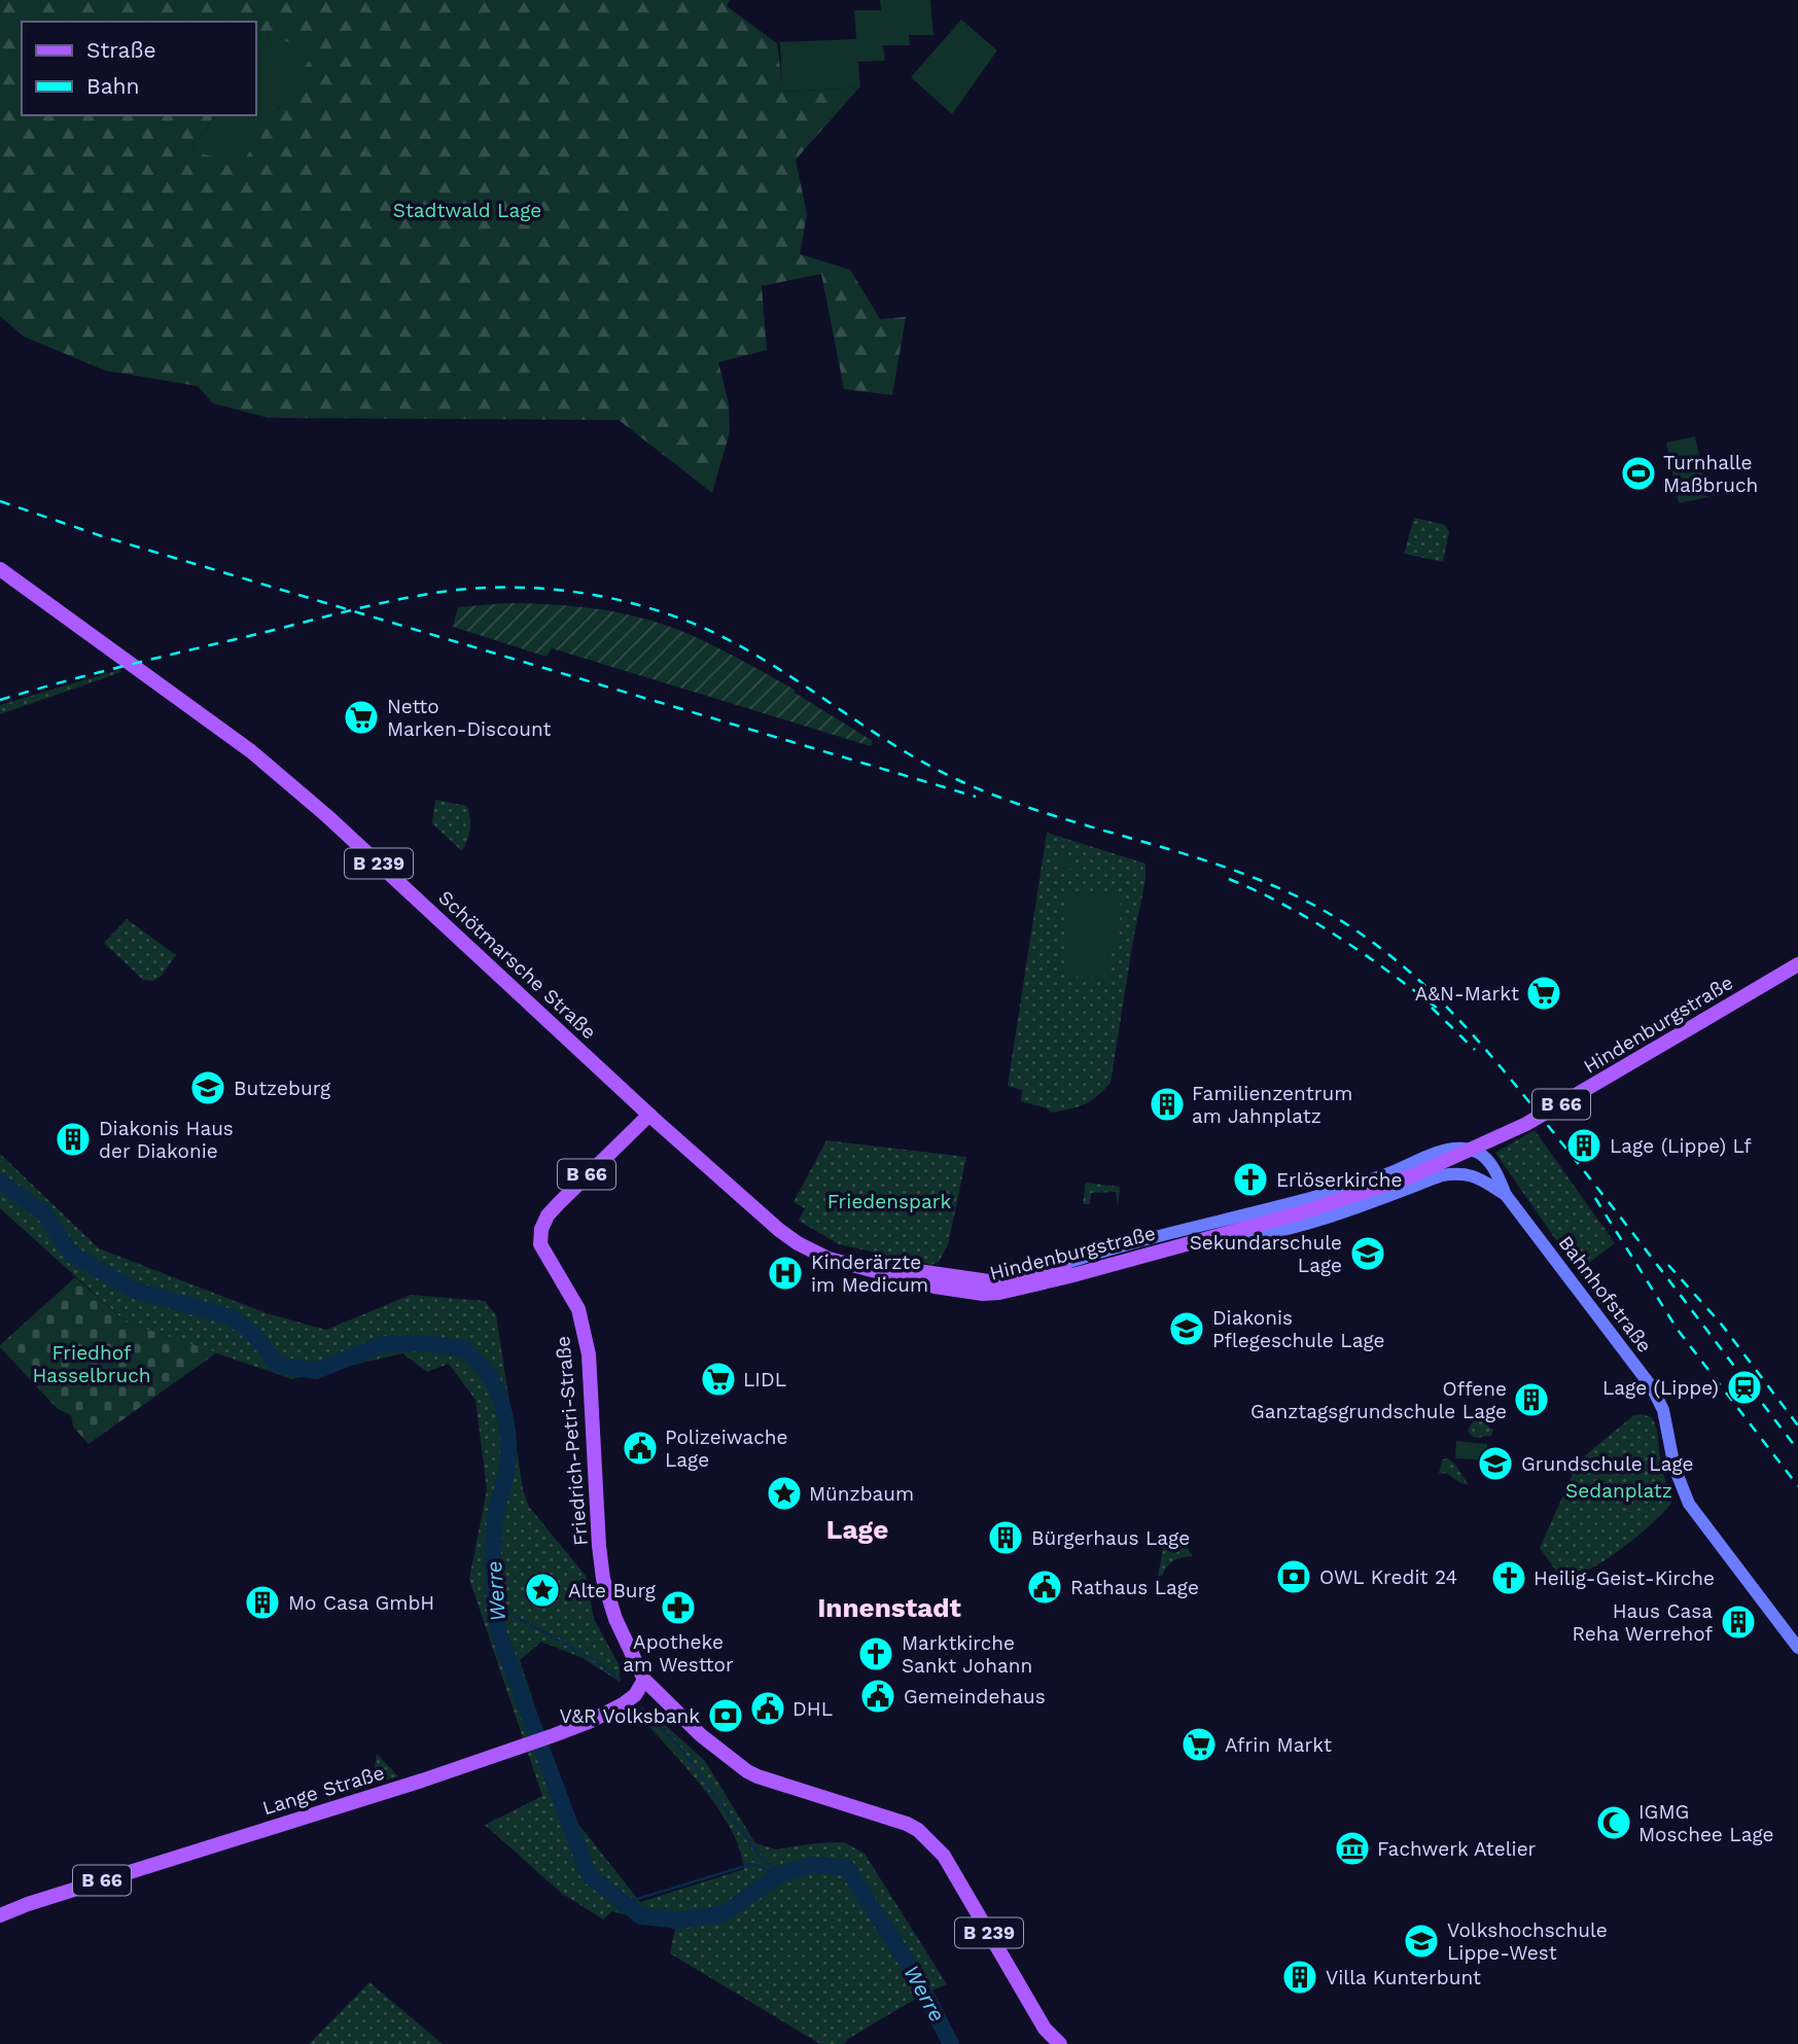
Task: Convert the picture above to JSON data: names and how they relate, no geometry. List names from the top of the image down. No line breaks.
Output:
{"streets":{"main road":["B 239","Schötmarsche Straße","Hindenburgstraße","B 66","Bahnhofstraße","Friedrich-Petri-Straße","Lange Straße"]},"crossings":[["B 239","Friedrich-Petri-Straße"],["B 239","Lange Straße"],["Schötmarsche Straße","Hindenburgstraße"],["Schötmarsche Straße","Friedrich-Petri-Straße"],["Hindenburgstraße","Bahnhofstraße"],["Friedrich-Petri-Straße","Lange Straße"]],"districts":["Lage","Innenstadt"],"water":["Werre"],"parks":["Stadtwald Lage","Friedenspark","Friedhof Hasselbruch","Sedanplatz"],"places":{"sports":["Turnhalle Maßbruch"],"supermarket":["Netto Marken-Discount","A&N-Markt","LIDL","Afrin Markt"],"school or university":["Butzeburg","Sekundarschule Lage","Diakonis Pflegeschule Lage","Grundschule Lage","Volkshochschule Lippe-West"],"building":["Familienzentrum am Jahnplatz","Diakonis Haus der Diakonie","Lage (Lippe) Lf","Offene Ganztagsgrundschule Lage","Bürgerhaus Lage","Mo Casa GmbH","Haus Casa Reha Werrehof","Villa Kunterbunt"],"church":["Erlöserkirche","Heilig-Geist-Kirche","Marktkirche Sankt Johann"],"hospital":["Kinderärzte im Medicum"],"station":["Lage (Lippe)"],"public building":["Polizeiwache Lage","Rathaus Lage","Gemeindehaus","DHL"],"place":["Münzbaum","Alte Burg"],"bank":["OWL Kredit 24","V&R Volksbank"],"pharmacy":["Apotheke am Westtor"],"mosque":["IGMG Moschee Lage"],"museum":["Fachwerk Atelier"]},"legend":["Straße","Bahn"]}
